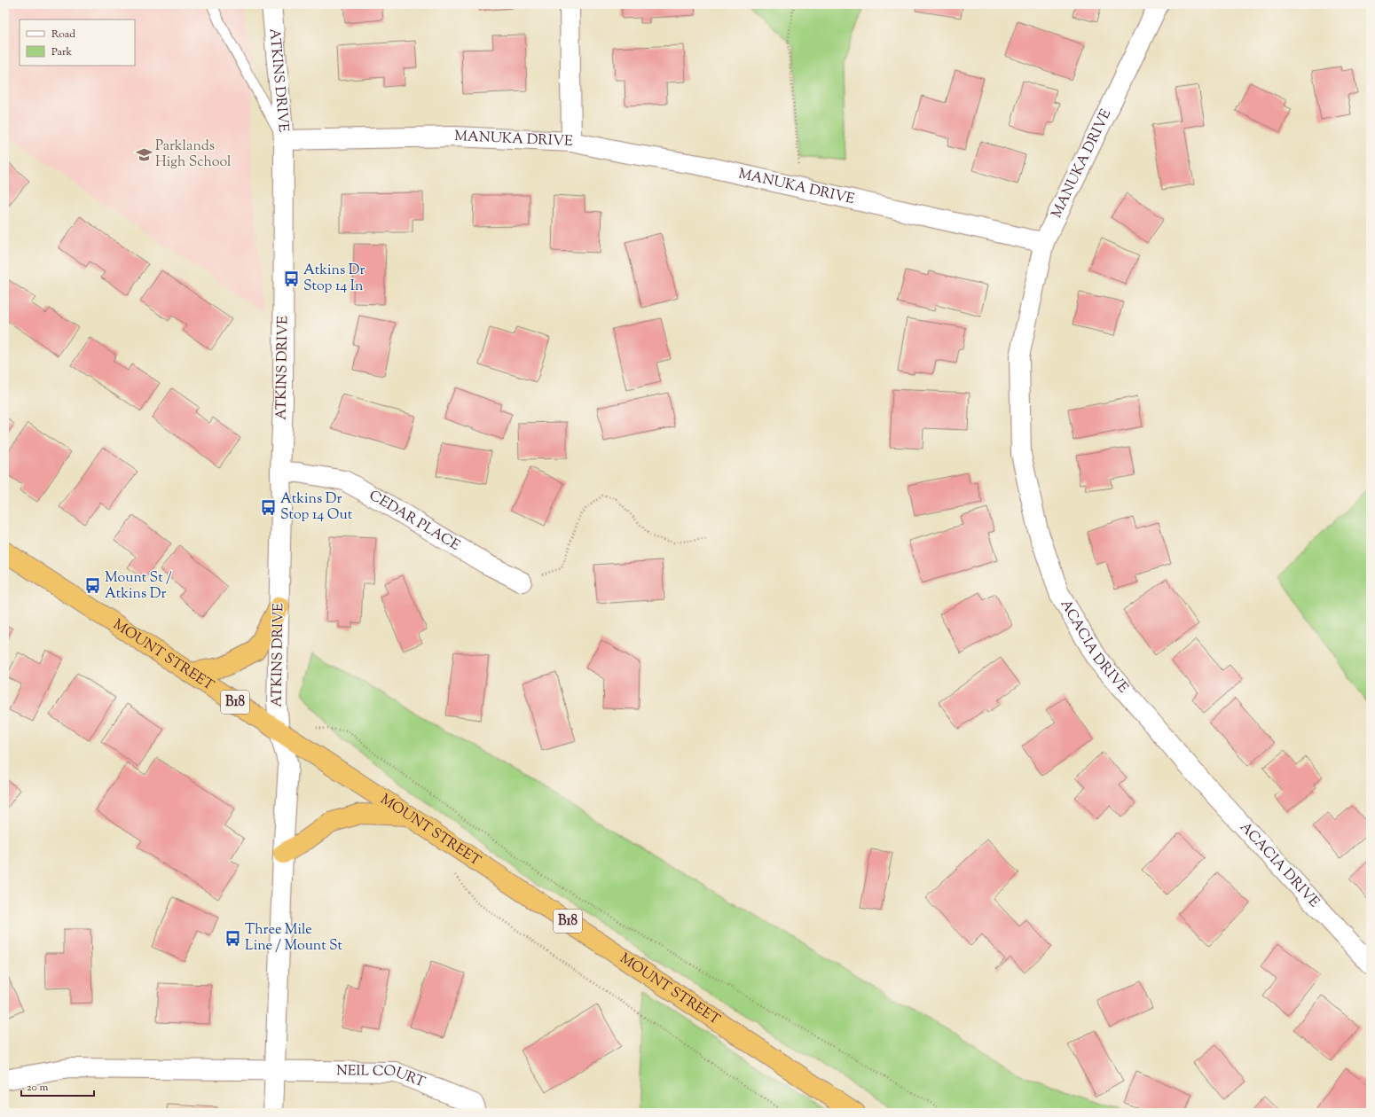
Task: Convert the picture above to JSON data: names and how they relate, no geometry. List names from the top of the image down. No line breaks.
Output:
{"streets":{"highway":["MOUNT STREET","B18"],"street":["ATKINS DRIVE","MANUKA DRIVE","CEDAR PLACE","ACACIA DRIVE","NEIL COURT"]},"crossings":[["ATKINS DRIVE","MANUKA DRIVE"],["ATKINS DRIVE","CEDAR PLACE"],["ATKINS DRIVE","MOUNT STREET"],["ATKINS DRIVE","NEIL COURT"],["MANUKA DRIVE","ACACIA DRIVE"]],"places":{"school or university":["Parklands High School"],"bus stop":["Atkins Dr Stop 14 In","Atkins Dr Stop 14 Out","Mount St / Atkins Dr","Three Mile Line / Mount St"]},"legend":["Road","Park"],"scale_bar":"20 m"}
